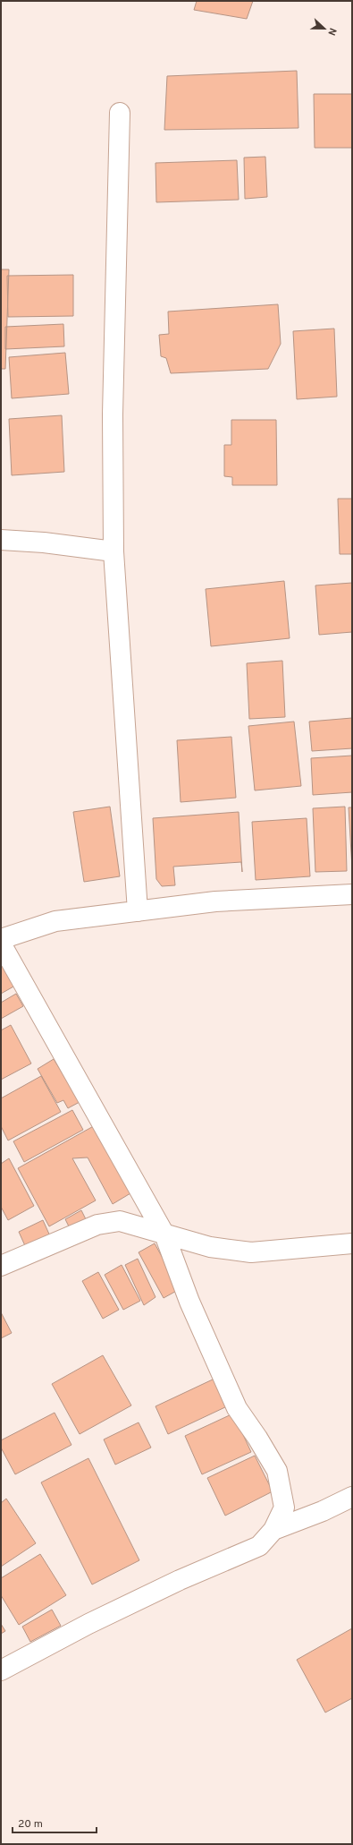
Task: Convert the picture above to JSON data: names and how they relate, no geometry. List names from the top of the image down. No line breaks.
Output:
{"scale_bar":"20 m","north":"right"}
